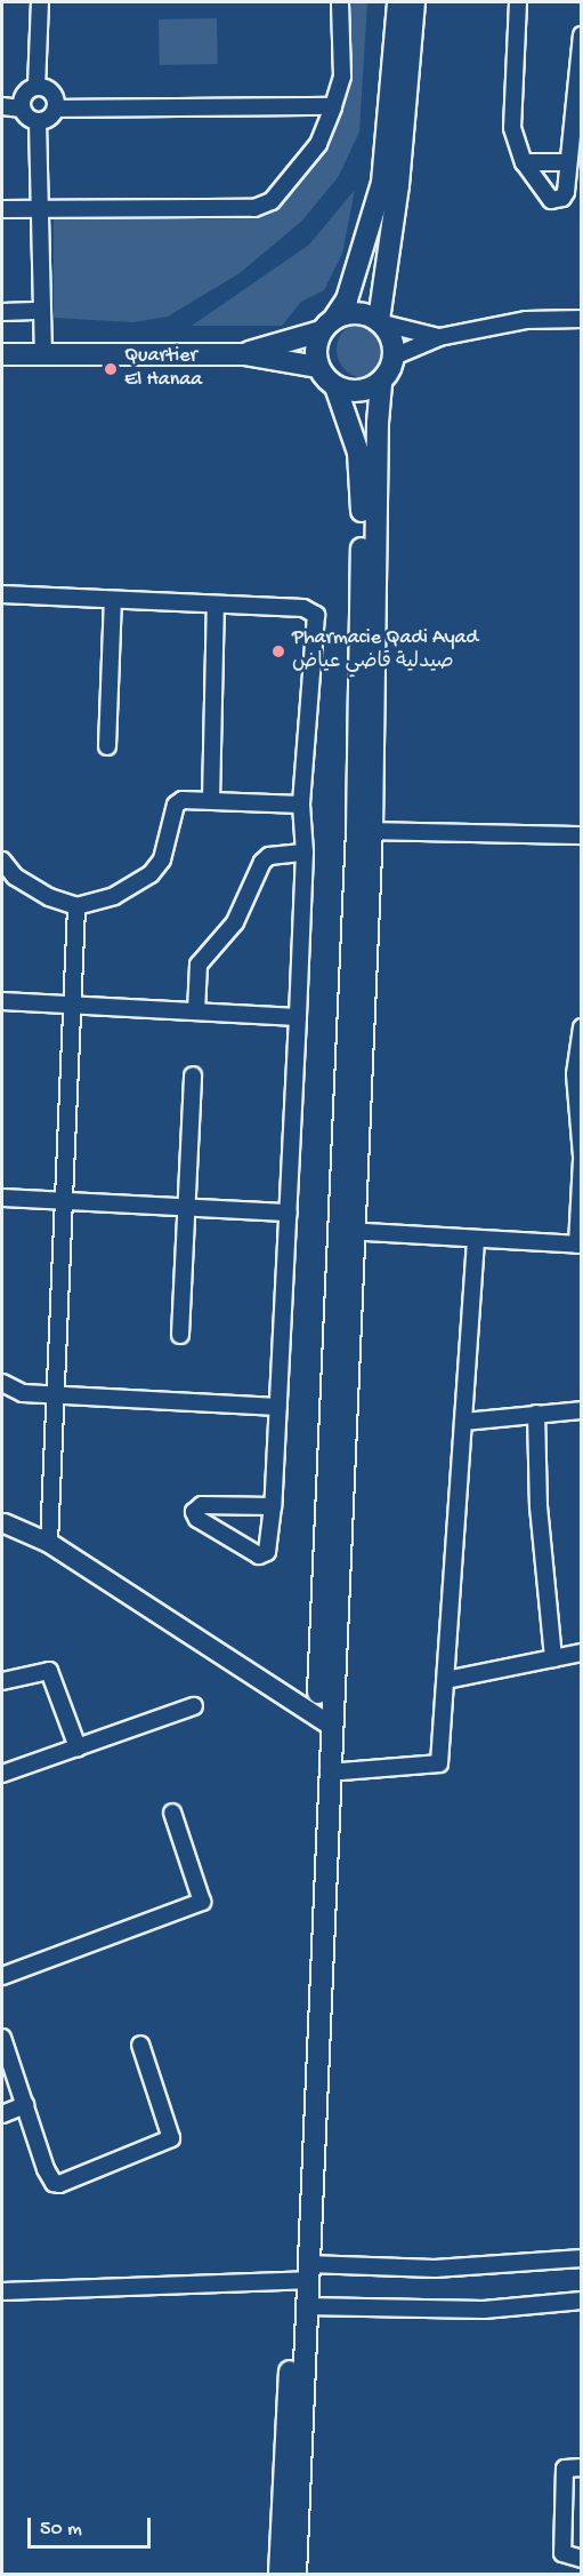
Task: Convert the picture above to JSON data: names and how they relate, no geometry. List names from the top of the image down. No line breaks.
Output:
{"places":["Quartier El Hanaa","Pharmacie Qadi Ayad صيدلية قاضي عياض"],"scale_bar":"50 m"}
